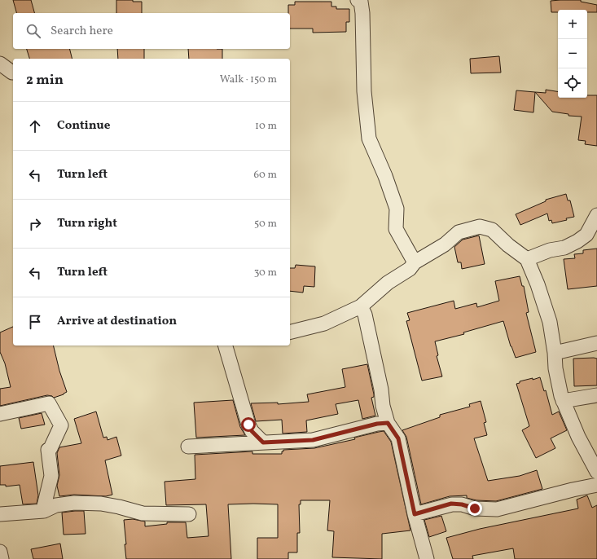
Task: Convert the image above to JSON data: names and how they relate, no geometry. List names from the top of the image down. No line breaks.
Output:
{"page":{"map_buttons":["+","−"],"search":"Search here","heading":["2 min","Walk · 150 m"],"list":[["Continue","10 m"],["Turn left","60 m"],["Turn right","50 m"],["Turn left","30 m"],"Arrive at destination"]}}
